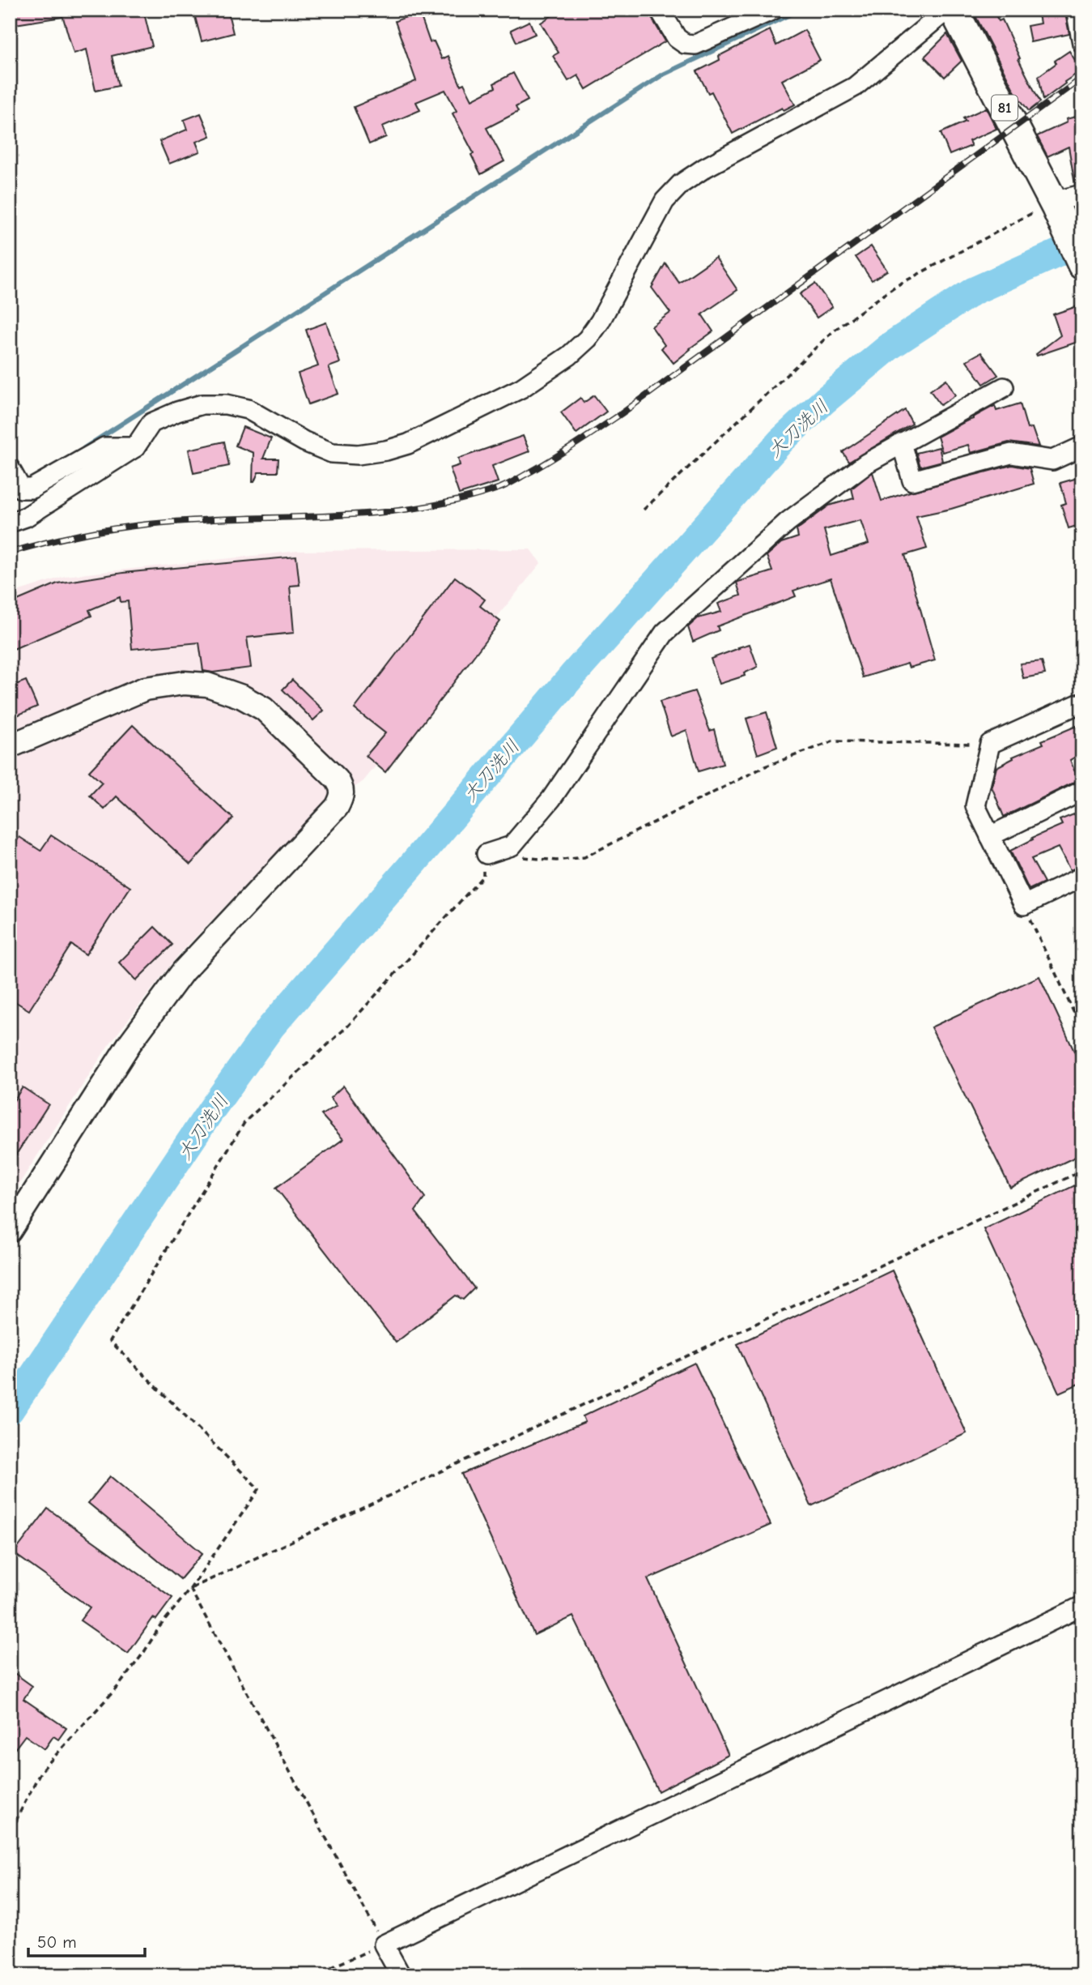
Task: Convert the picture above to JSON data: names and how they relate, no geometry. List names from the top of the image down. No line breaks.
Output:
{"streets":{"main road":["81"]},"water":["大刀洗川"],"scale_bar":"50 m"}
